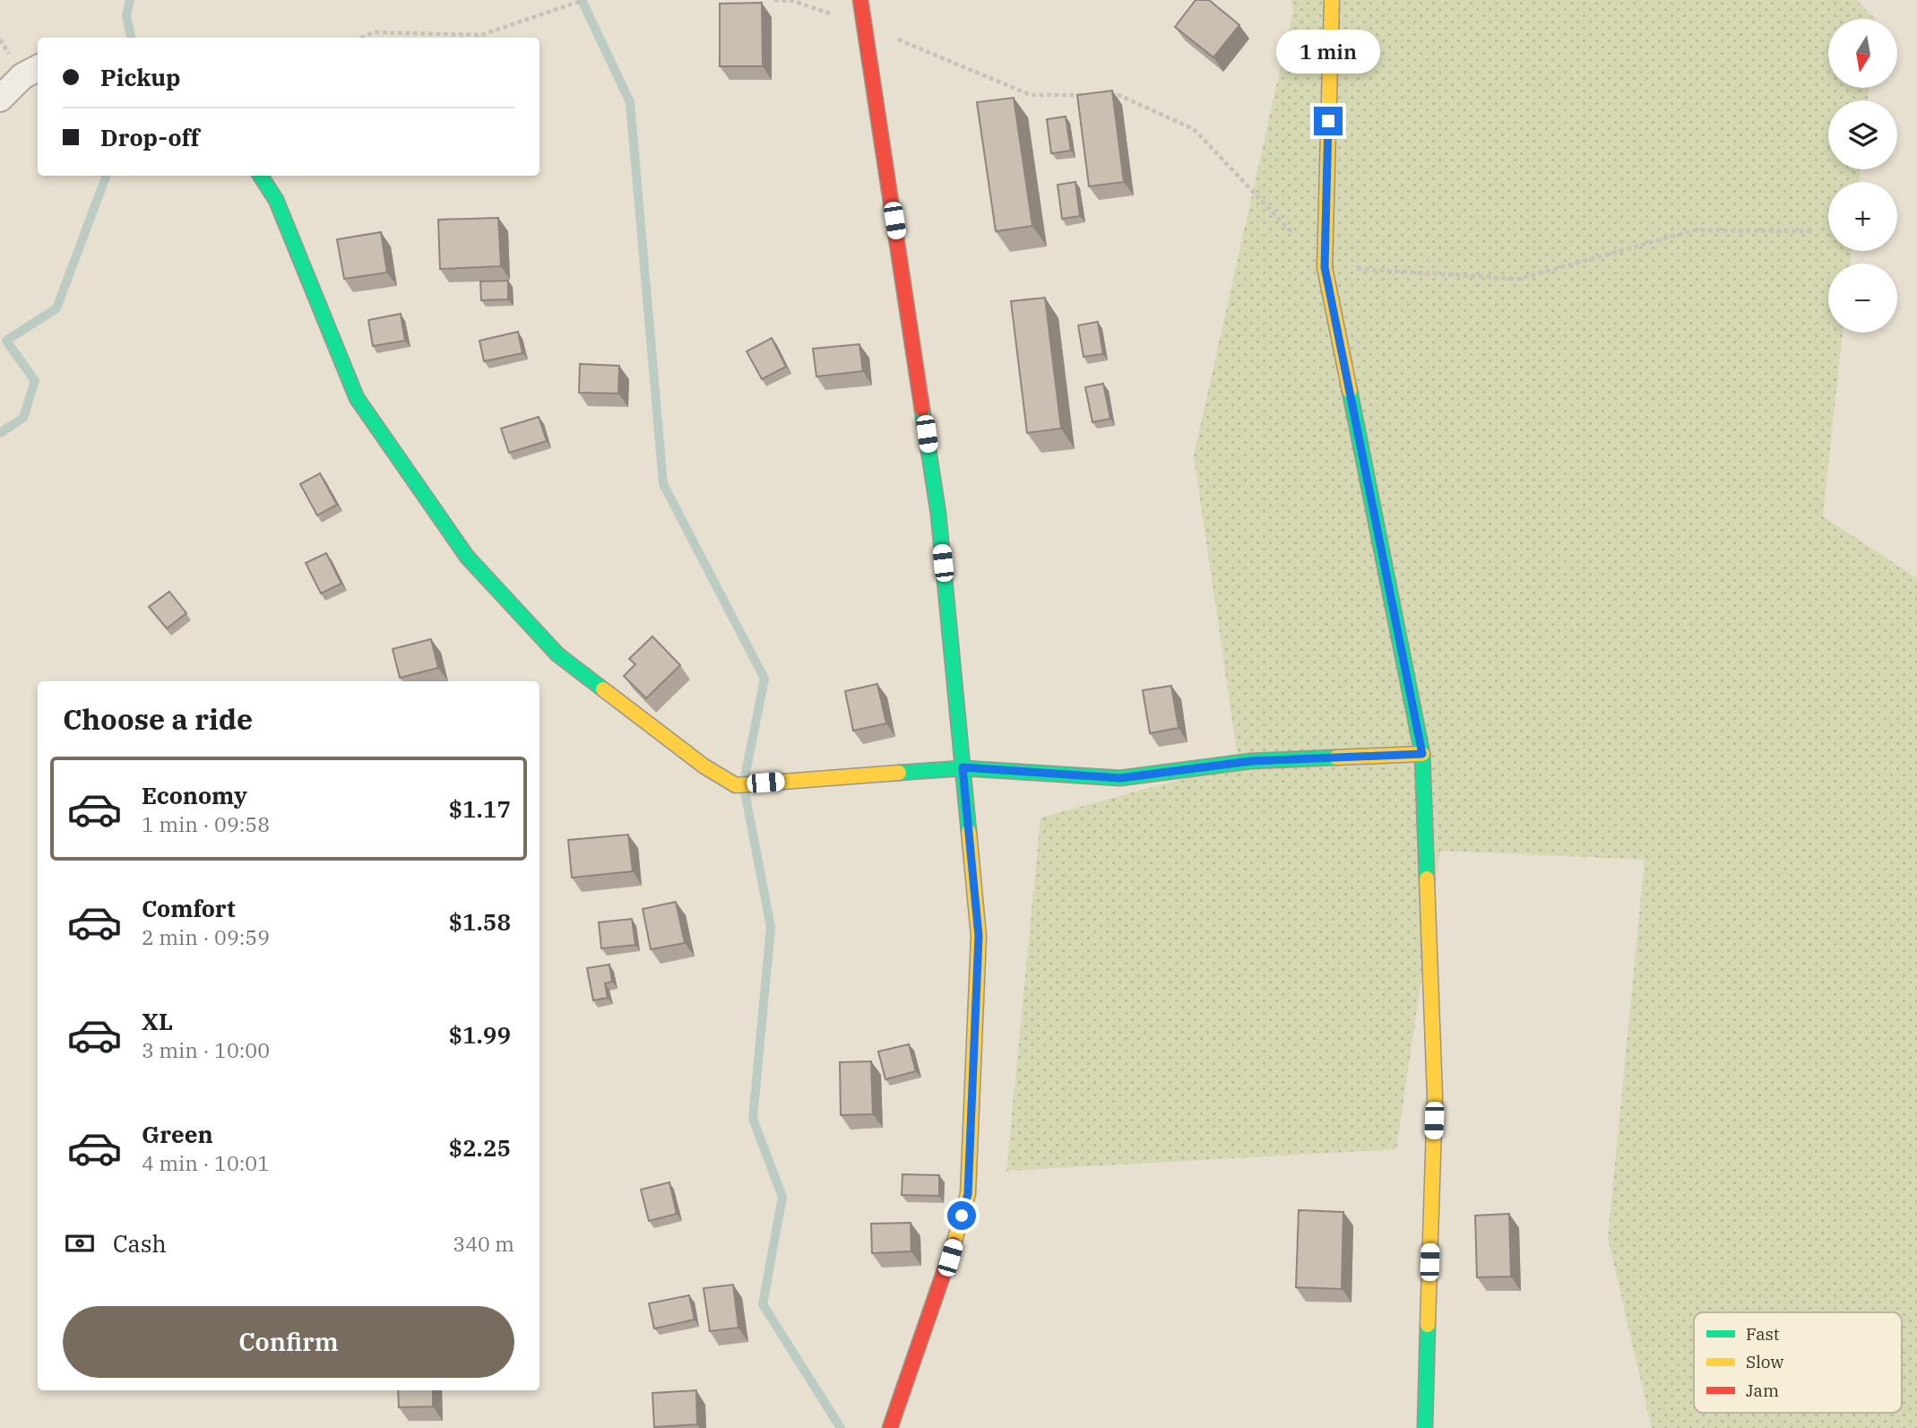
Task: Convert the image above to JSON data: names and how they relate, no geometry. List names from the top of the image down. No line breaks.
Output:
{"legend":["Fast","Slow","Jam"],"north":"bottom","page":{"map_buttons":["+","−"],"bubble":"1 min","banner":["Pickup","Drop-off"],"heading":"Choose a ride","list":[{"name":"Economy","note":"1 min · 09:58","value":"$1.17"},{"name":"Comfort","note":"2 min · 09:59","value":"$1.58"},{"name":"XL","note":"3 min · 10:00","value":"$1.99"},{"name":"Green","note":"4 min · 10:01","value":"$2.25"}],"pay":["Cash","340 m"],"buttons":"Confirm"}}
